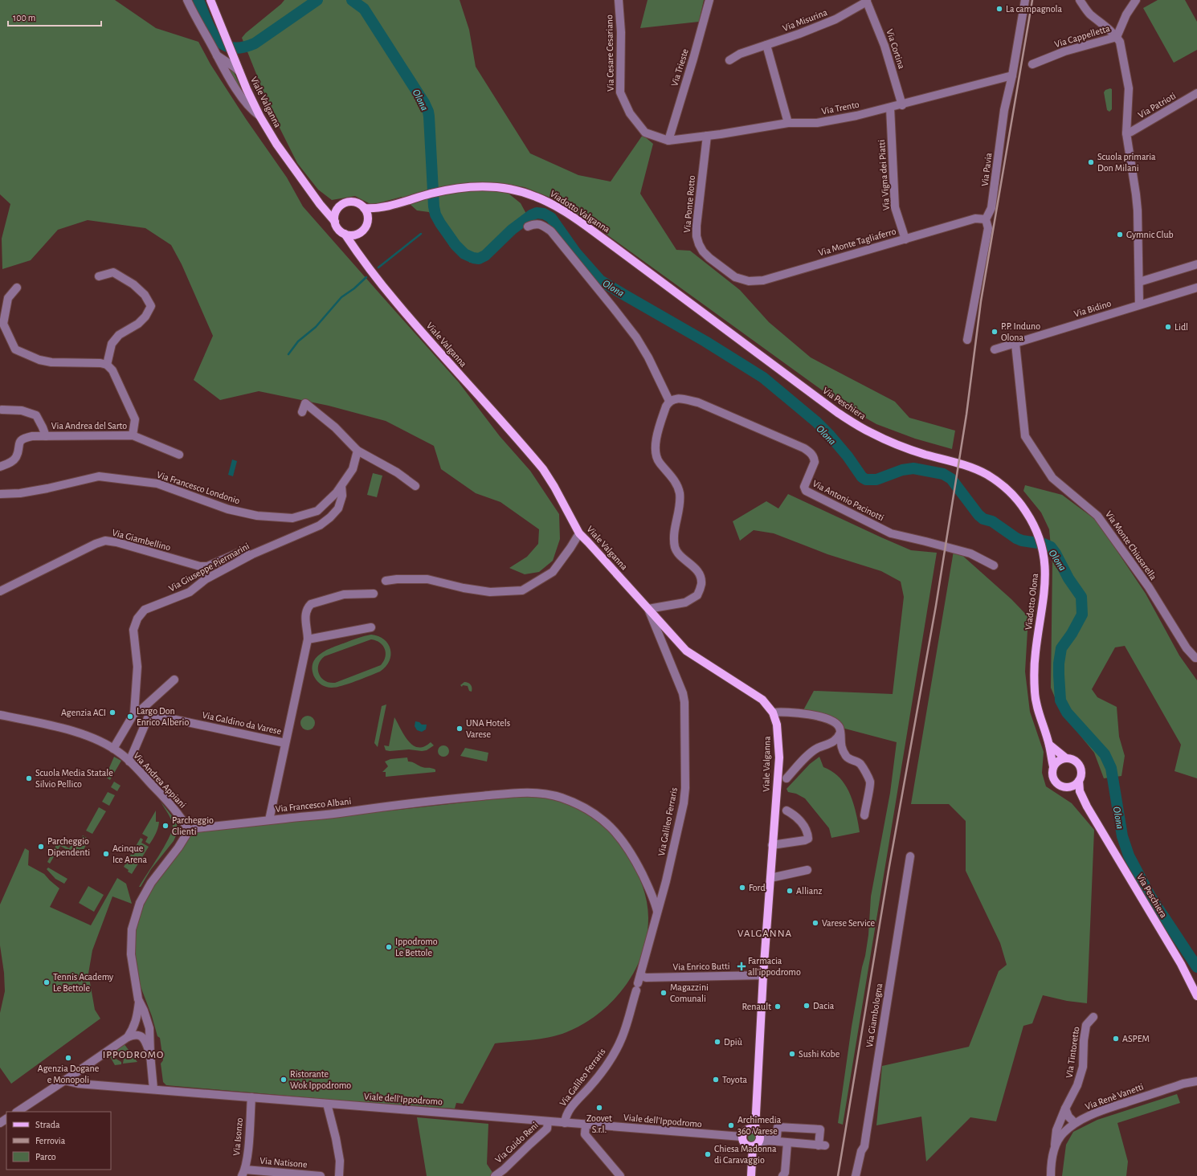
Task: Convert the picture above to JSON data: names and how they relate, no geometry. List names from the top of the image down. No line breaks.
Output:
{"streets":{"main road":["Viale Valganna","Viadotto Valganna","Via Peschiera","Viadotto Olona"],"street":["Via Misurina","Via Cappelletta","Via Cortina","Via Cesare Cesariano","Via Trieste","Via Patrioti","Via Trento","Via Pavia","Via Vigna dei Piatti","Via Ponte Rotto","Via Monte Tagliaferro","Via Bidino","Via Andrea del Sarto","Via Francesco Londonio","Via Antonio Pacinotti","Via Giambellino","Via Monte Chiusarella","Via Giuseppe Piermarini","Via Galdino da Varese","Via Andrea Appiani","Via Francesco Albani","Via Galileo Ferraris","Via Enrico Butti","Via Giambologna","VIa Tintoretto","Via Renè Vanetti","Viale dell'Ippodromo","Via Isonzo","Via Guido Reni","Via Natisone"]},"crossings":[["Via Misurina","Via Cortina"],["Via Cortina","Via Trento"],["Via Cesare Cesariano","Via Trieste"],["Via Cesare Cesariano","Via Trento"],["Via Trieste","Via Trento"],["Viale Valganna","Via Galileo Ferraris"],["Viale Valganna","Via Enrico Butti"],["Viale Valganna","Viale dell'Ippodromo"],["Via Trento","Via Pavia"],["Via Trento","Via Vigna dei Piatti"],["Via Trento","Via Ponte Rotto"],["Via Pavia","Via Monte Tagliaferro"],["Via Vigna dei Piatti","Via Monte Tagliaferro"],["Via Ponte Rotto","Via Monte Tagliaferro"],["Viadotto Valganna","Via Peschiera"],["Via Bidino","Via Monte Chiusarella"],["Via Peschiera","Viadotto Olona"],["Via Francesco Londonio","Via Giuseppe Piermarini"],["Via Giuseppe Piermarini","Via Andrea Appiani"],["Via Galdino da Varese","Via Andrea Appiani"],["Via Galdino da Varese","Via Francesco Albani"],["Via Andrea Appiani","Via Francesco Albani"],["Via Francesco Albani","Via Galileo Ferraris"],["Via Galileo Ferraris","Via Enrico Butti"],["Via Galileo Ferraris","Viale dell'Ippodromo"],["Viale dell'Ippodromo","Via Isonzo"],["Viale dell'Ippodromo","Via Guido Reni"],["Via Isonzo","Via Natisone"]],"districts":["VALGANNA","IPPODROMO"],"water":["Olona"],"places":{"other":["La campagnola","Scuola primaria Don Milani","Gymnic Club","Lidl","P.P. Induno Olona","Agenzia ACI","Largo Don Enrico Alberio","UNA Hotels Varese","Scuola Media Statale Silvio Pellico","Parcheggio Clienti","Parcheggio Dipendenti","Acinque Ice Arena","Ford","Allianz","Varese Service","Ippodromo Le Bettole","Tennis Academy Le Bettole","Magazzini Comunali","Dacia","Renault","ASPEM","Dpiù","Sushi Kobe","Agenzia Dogane e Monopoli","Ristorante Wok Ippodromo","Toyota","Zoovet S.r.l.","Archimedia 360 Varese","Chiesa Madonna di Caravaggio"],"health":["Farmacia all'ippodromo"]},"legend":["Strada","Ferrovia","Parco"],"scale_bar":"100 m"}
